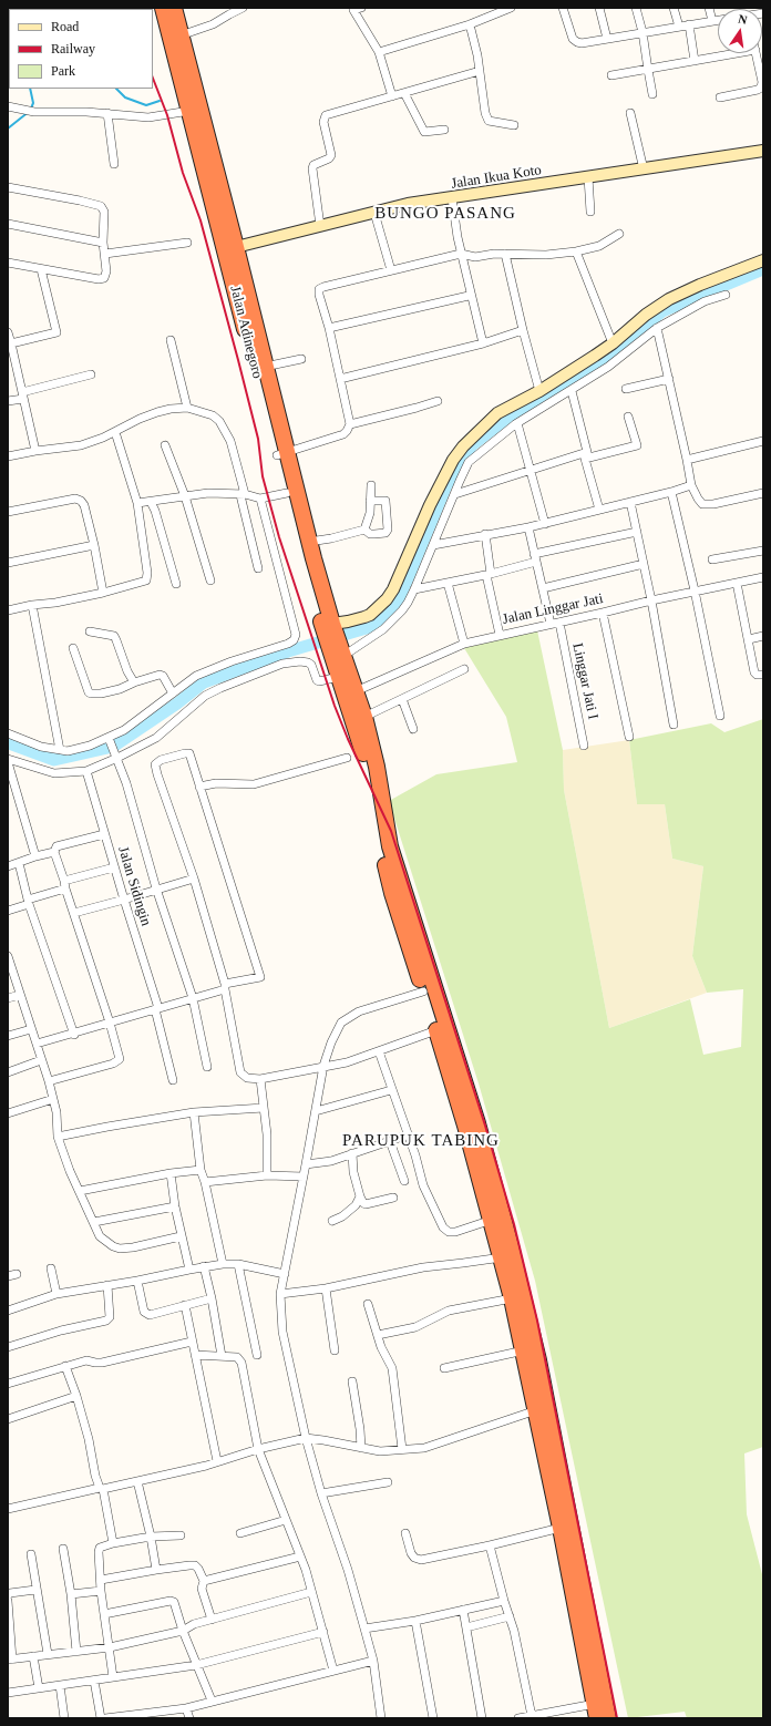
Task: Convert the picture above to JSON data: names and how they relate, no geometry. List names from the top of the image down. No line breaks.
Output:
{"streets":{"highway":["Jalan Adinegoro"],"street":["Jalan Ikua Koto","Jalan Linggar Jati","Linggar Jati I","Jalan Sidingin"]},"crossings":[["Jalan Ikua Koto","Jalan Adinegoro"],["Jalan Linggar Jati","Linggar Jati I"]],"districts":["BUNGO PASANG","PARUPUK TABING"],"legend":["Road","Railway","Park"],"north":"top"}
